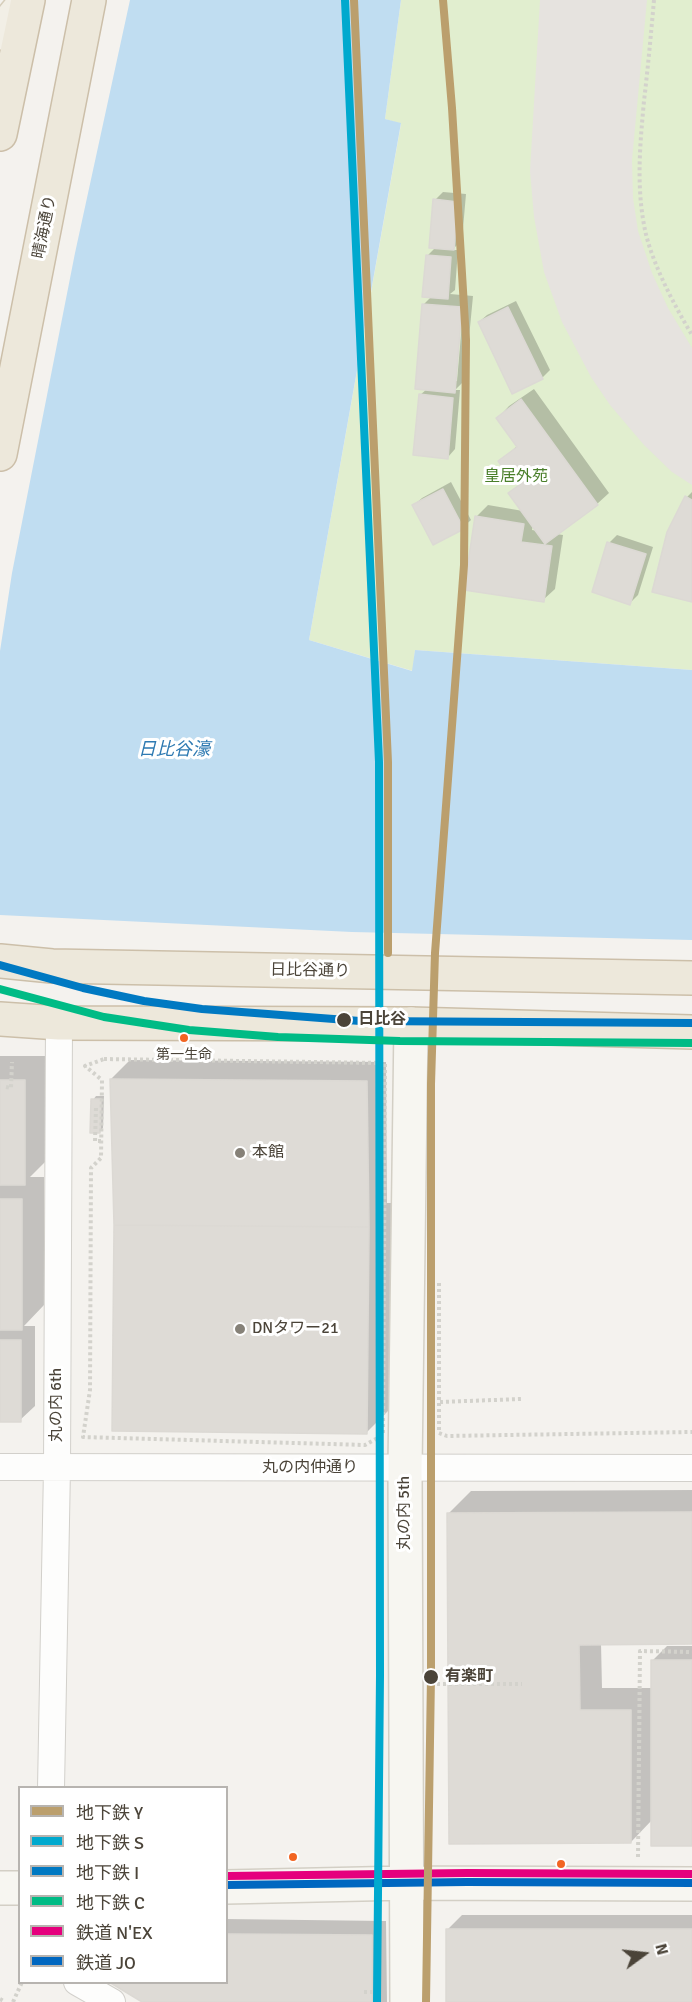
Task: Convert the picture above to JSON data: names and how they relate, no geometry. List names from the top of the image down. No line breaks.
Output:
{"streets":{"highway":["晴海通り","日比谷通り"],"street":["丸の内 6th","丸の内仲通り","丸の内 5th"]},"crossings":[["丸の内 6th","丸の内仲通り"],["丸の内仲通り","丸の内 5th"]],"water":["日比谷濠"],"parks":["皇居外苑"],"places":["日比谷","第一生命","本館","DNタワー21","有楽町"],"lines":["metro line Y","metro line S","metro line I","metro line C","rail line N'EX","rail line JO"],"legend":["地下鉄 Y","地下鉄 S","地下鉄 I","地下鉄 C","鉄道 N'EX","鉄道 JO"],"north":"right"}
